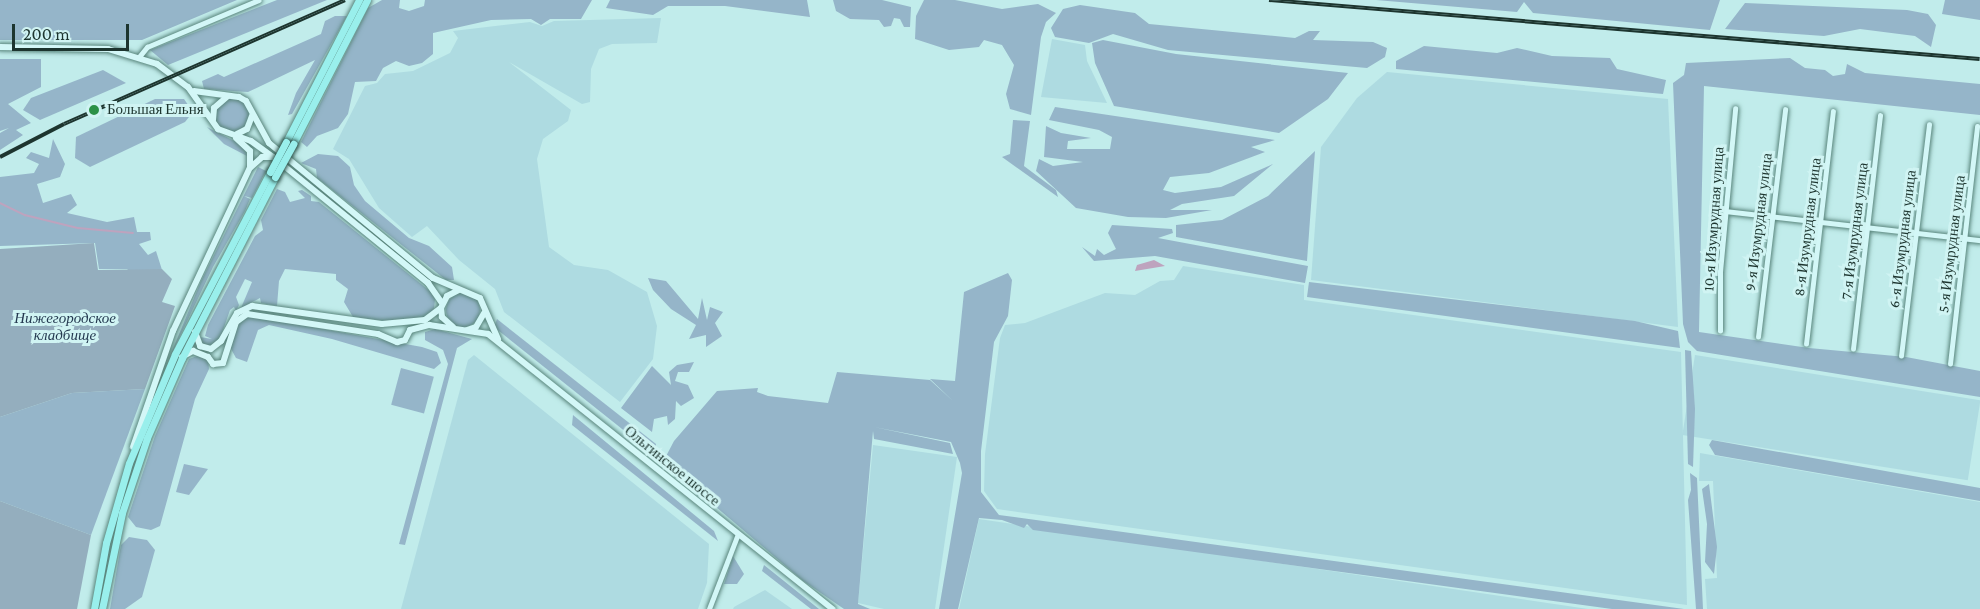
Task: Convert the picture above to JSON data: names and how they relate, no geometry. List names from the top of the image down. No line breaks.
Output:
{"streets":{"main road":["Ольгинское шоссе"],"street":["10-я Изумрудная улица","9-я Изумрудная улица","8-я Изумрудная улица","7-я Изумрудная улица","6-я Изумрудная улица","5-я Изумрудная улица"]},"parks":["Нижегородское кладбище"],"places":["Большая Ельня"],"scale_bar":"200 m"}
